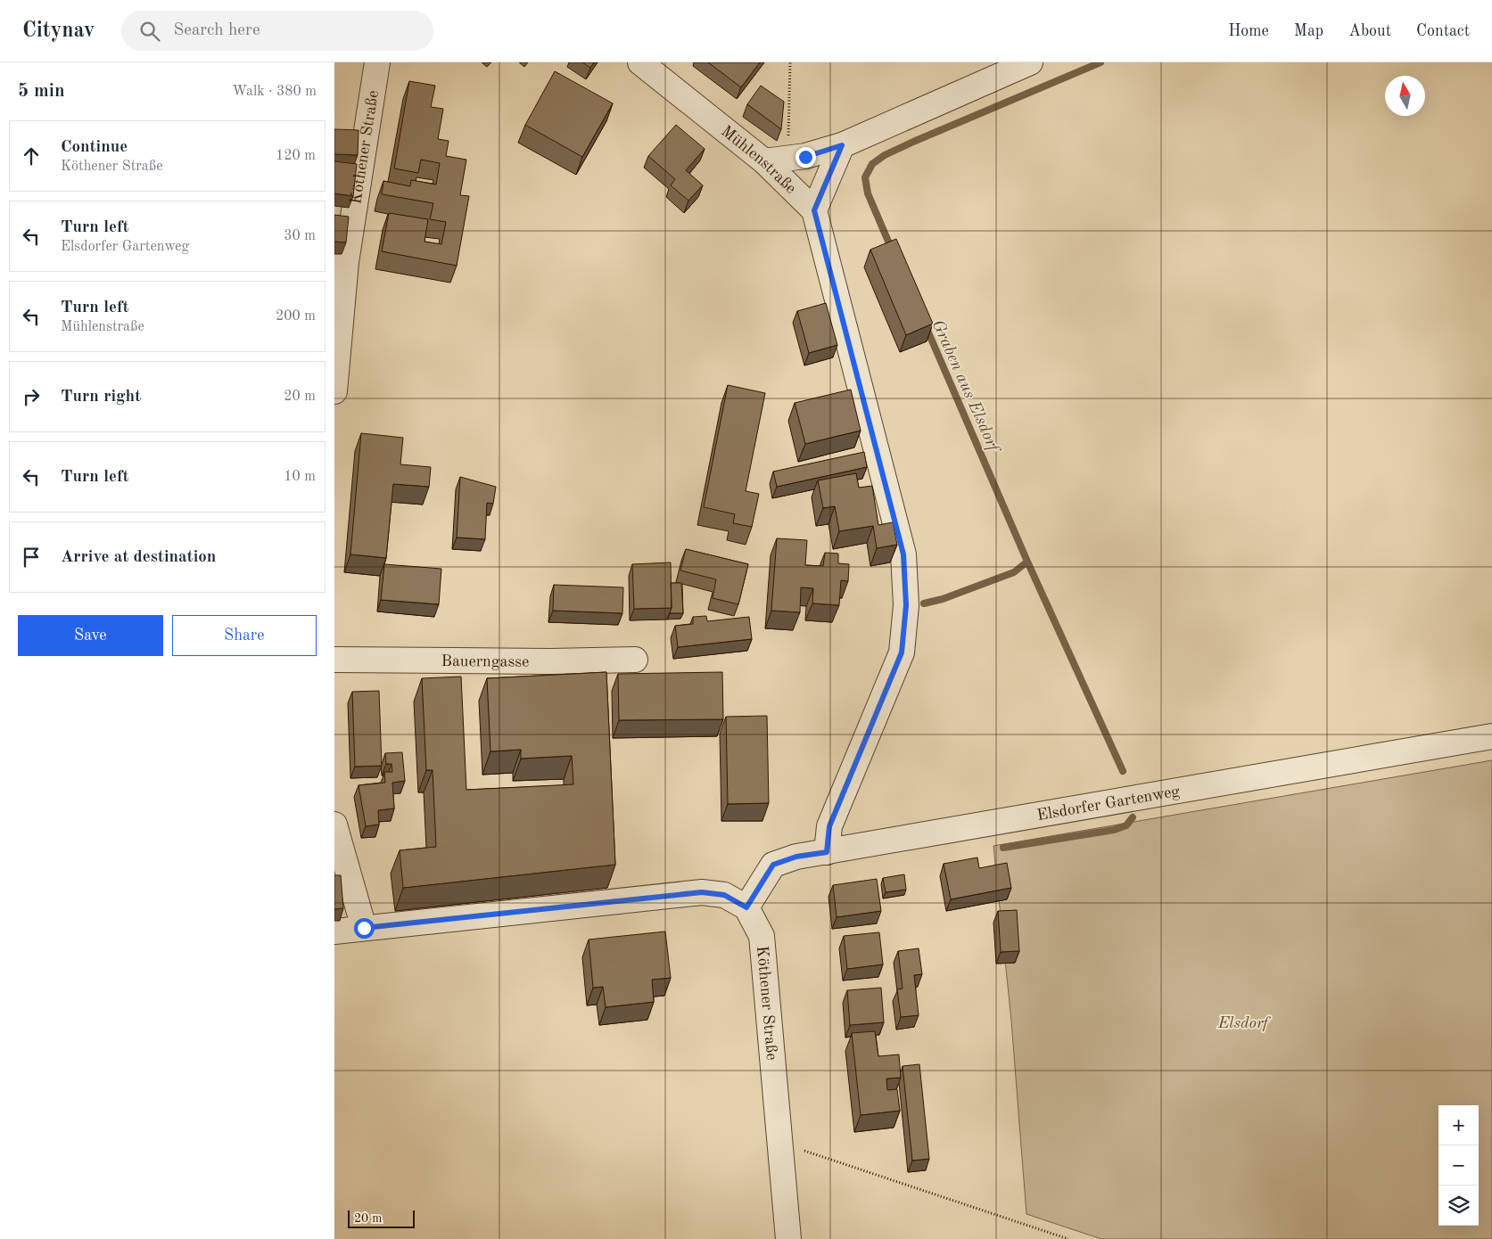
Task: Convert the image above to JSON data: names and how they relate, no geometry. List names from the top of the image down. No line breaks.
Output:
{"streets":{"street":["Köthener Straße","Mühlenstraße","Bauerngasse","Elsdorfer Gartenweg"]},"crossings":[["Köthener Straße","Elsdorfer Gartenweg"]],"water":["Graben aus Elsdorf"],"parks":["Elsdorf"],"scale_bar":"20 m","north":"top","page":{"header":"Citynav","search":"Search here","nav":["Home","Map","About","Contact"],"heading":["5 min","Walk · 380 m"],"list":[["Continue","Köthener Straße","120 m"],["Turn left","Elsdorfer Gartenweg","30 m"],["Turn left","Mühlenstraße","200 m"],["Turn right","20 m"],["Turn left","10 m"],"Arrive at destination"],"buttons":["Save","Share"],"map_buttons":["+","−"],"scale":"20 m"}}
